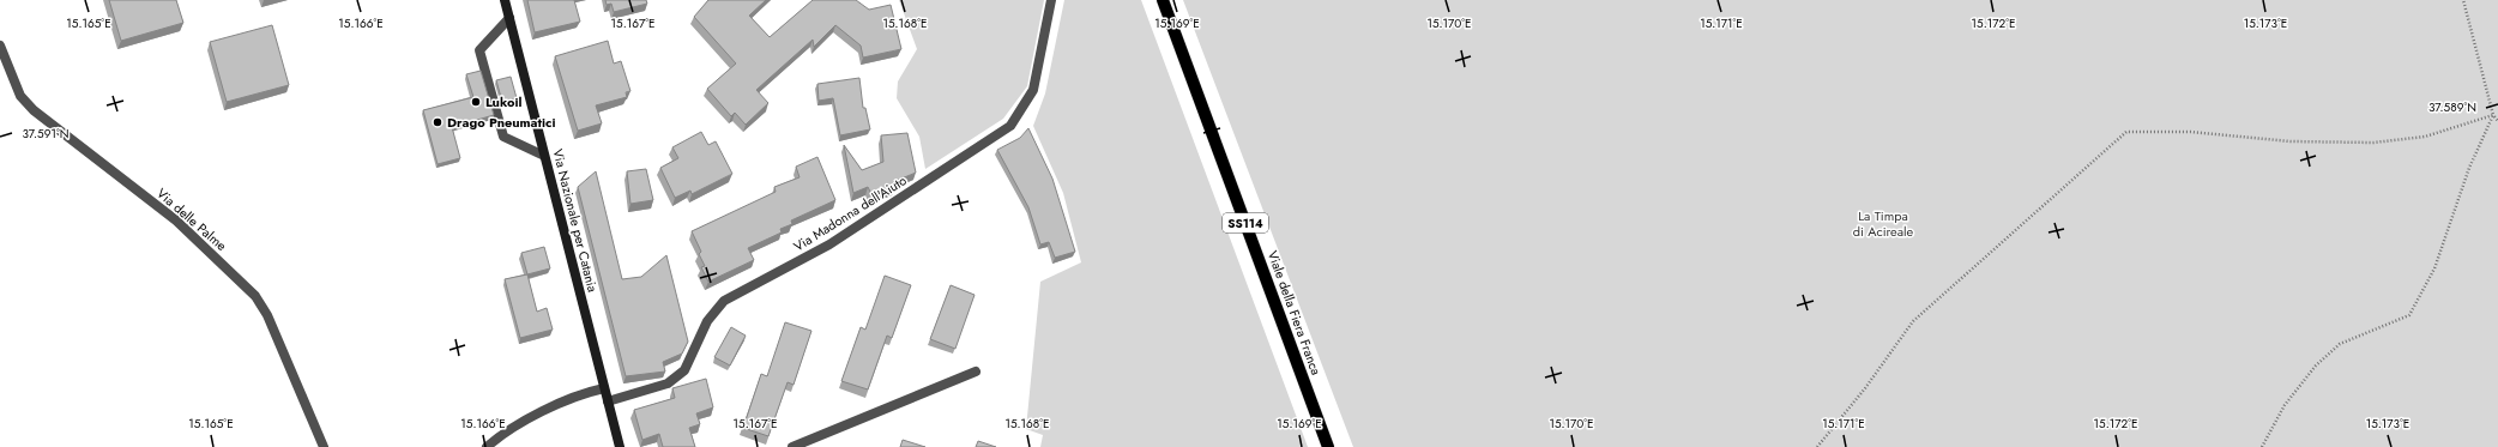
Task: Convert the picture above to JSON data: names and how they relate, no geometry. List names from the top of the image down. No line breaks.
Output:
{"streets":{"main road":["Via Nazionale per Catania","SS114","Viale della Fiera Franca"],"street":["Via Madonna dell'Aiuto","Via delle Palme"]},"crossings":[["Via Madonna dell'Aiuto","Via Nazionale per Catania"]],"parks":["La Timpa di Acireale"],"places":["Lukoil","Drago Pneumatici"],"coordinates":["15.165°E","15.166°E","15.167°E","15.168°E","15.169°E","15.170°E","15.171°E","15.172°E","15.173°E","37.589°N","37.591°N"]}
